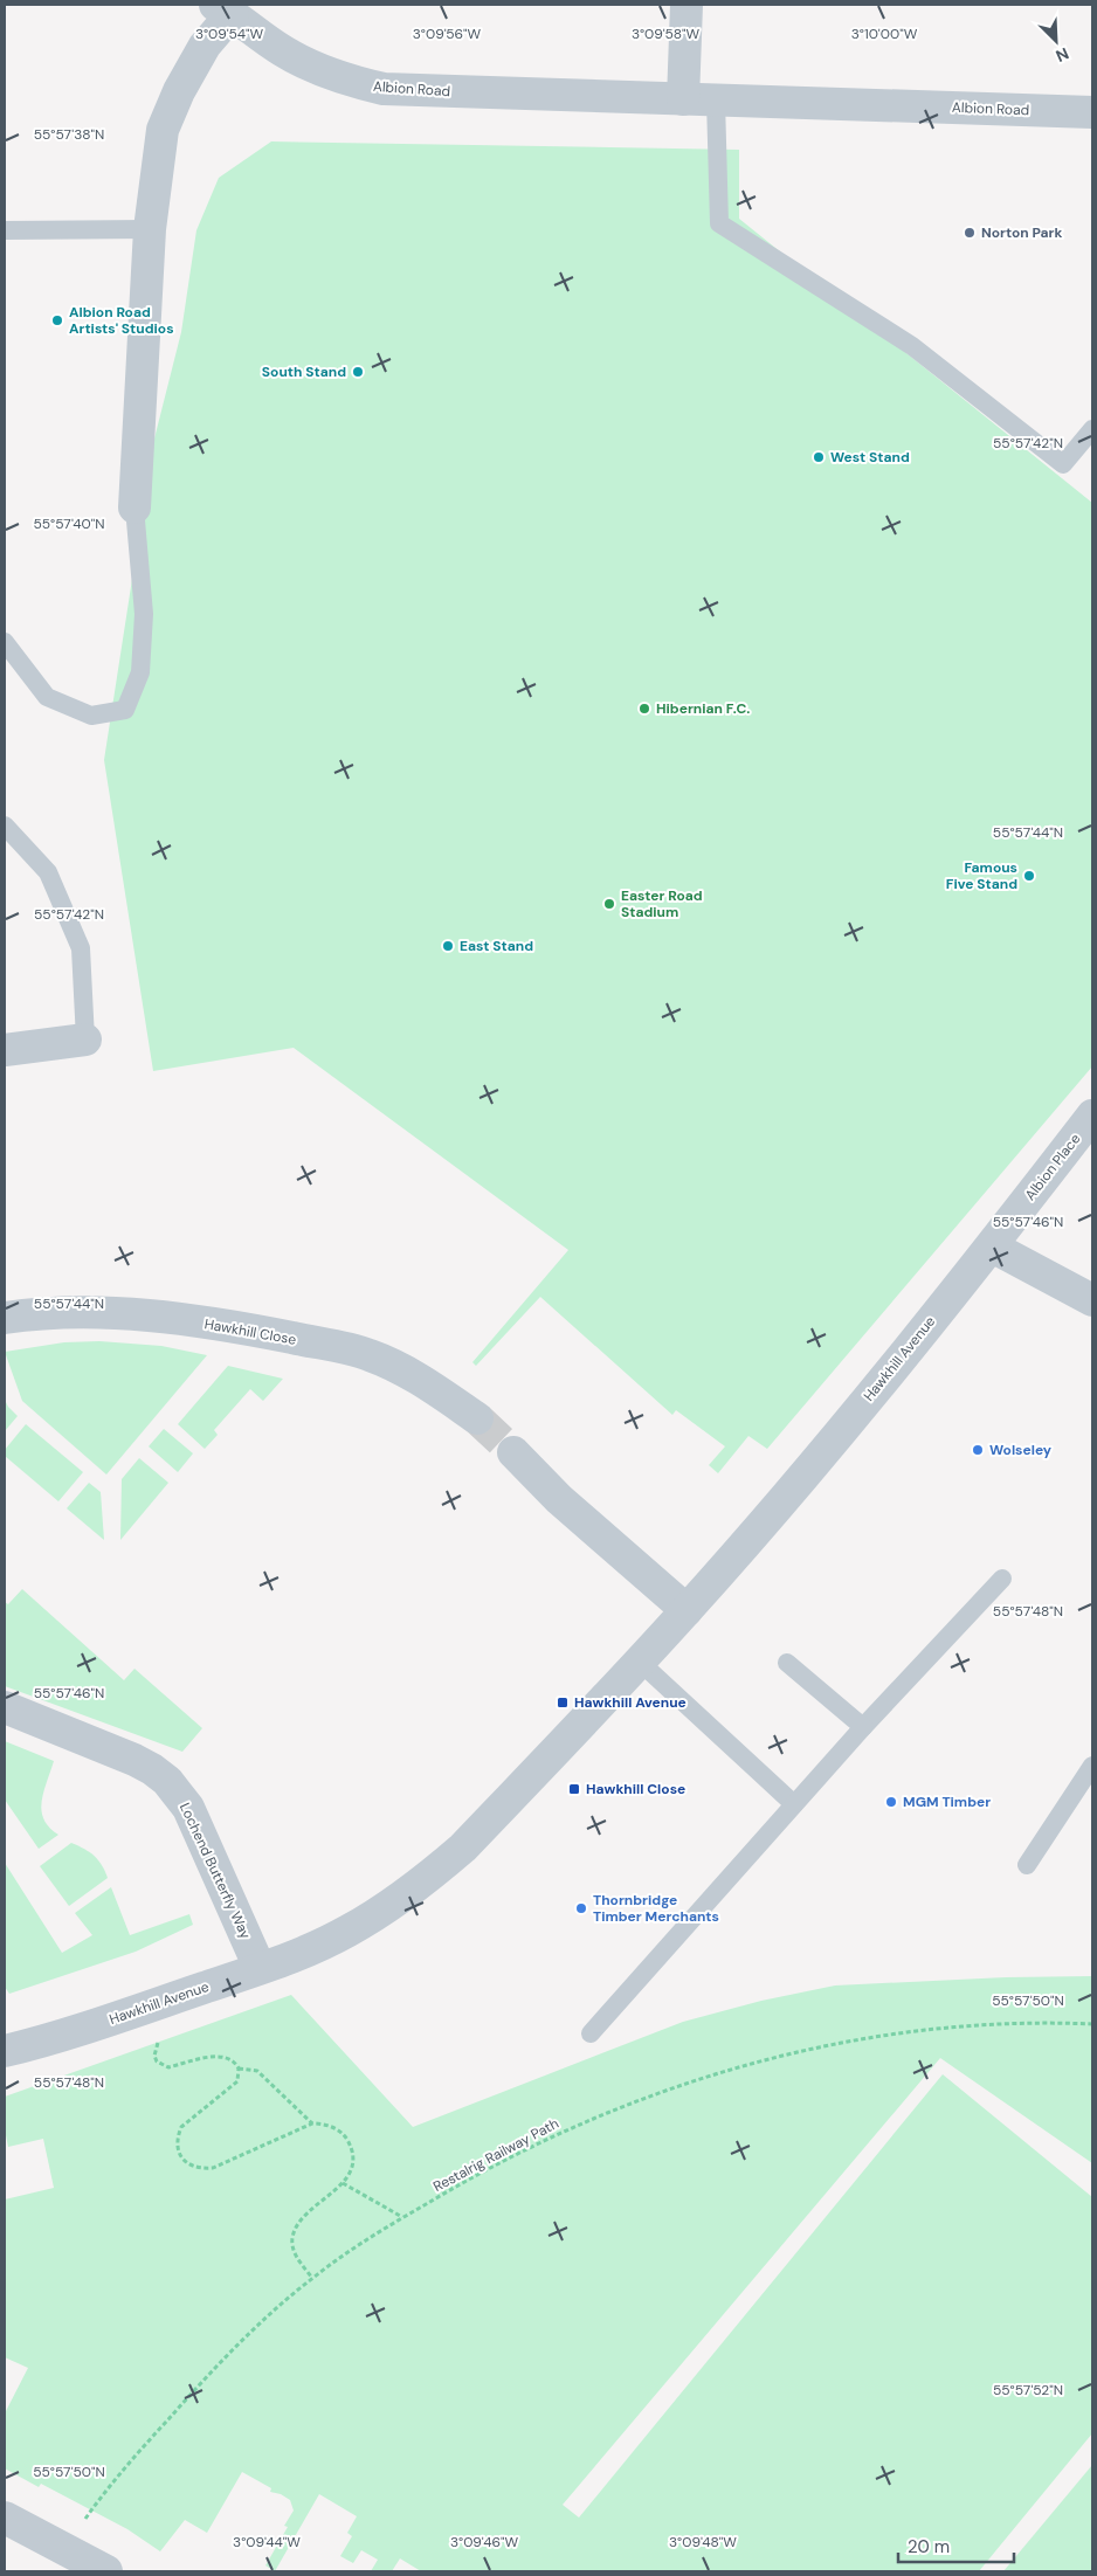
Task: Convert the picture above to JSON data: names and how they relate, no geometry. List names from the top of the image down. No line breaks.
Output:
{"streets":{"street":["Albion Road","Albion Place","Hawkhill Close","Hawkhill Avenue","Lochend Butterfly Way"],"path":["Restalrig Railway Path"]},"crossings":[["Albion Place","Hawkhill Avenue"],["Hawkhill Avenue","Lochend Butterfly Way"]],"places":{"other":["Norton Park","Albion Road Artists' Studios","South Stand","West Stand","Hibernian F.C.","Famous Five Stand","Easter Road Stadium","East Stand","Wolseley","MGM Timber","Thornbridge Timber Merchants"],"transit":["Hawkhill Avenue","Hawkhill Close"]},"scale_bar":"20 m","north":"bottom right","coordinates":["3°09'54\"W","3°09'56\"W","3°09'58\"W","3°10'00\"W","55°57'38\"N","55°57'42\"N","55°57'40\"N","55°57'44\"N","55°57'46\"N","55°57'48\"N","55°57'50\"N","55°57'52\"N","3°09'44\"W","3°09'46\"W","3°09'48\"W"]}
